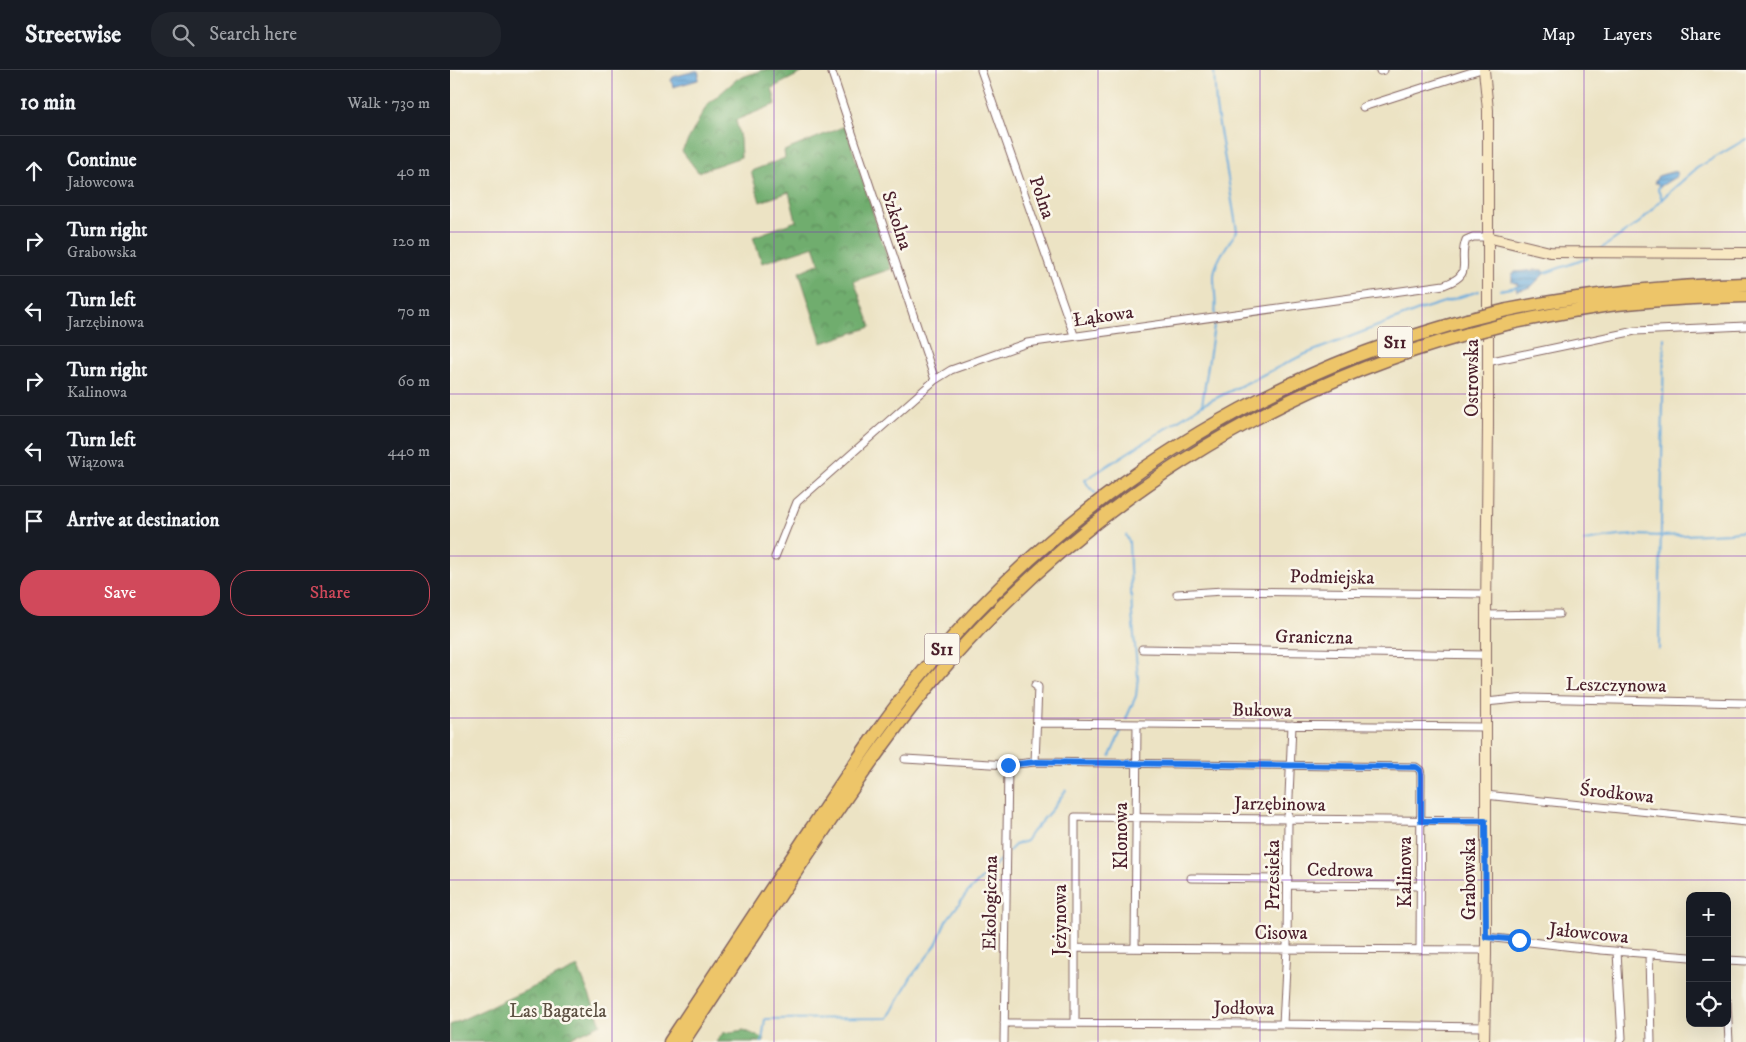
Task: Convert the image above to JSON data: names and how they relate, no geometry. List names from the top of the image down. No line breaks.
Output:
{"streets":{"highway":["S11"],"street":["Polna","Szkolna","Łąkowa","Ostrowska","Podmiejska","Graniczna","Leszczynowa","Bukowa","Środkowa","Jarzębinowa","Klonowa","Cedrowa","Kalinowa","Przesieka","Grabowska","Ekologiczna","Jeżynowa","Cisowa","Jałowcowa","Jodłowa"]},"crossings":[["Polna","Łąkowa"],["Szkolna","Łąkowa"],["Łąkowa","Ostrowska"],["Ostrowska","Podmiejska"],["Ostrowska","Graniczna"],["Ostrowska","Grabowska"],["Leszczynowa","Grabowska"],["Bukowa","Klonowa"],["Bukowa","Przesieka"],["Bukowa","Grabowska"],["Środkowa","Grabowska"],["Jarzębinowa","Klonowa"],["Jarzębinowa","Kalinowa"],["Jarzębinowa","Przesieka"],["Jarzębinowa","Grabowska"],["Jarzębinowa","Jeżynowa"],["Klonowa","Cisowa"],["Cedrowa","Kalinowa"],["Cedrowa","Przesieka"],["Kalinowa","Przesieka"],["Kalinowa","Cisowa"],["Przesieka","Cisowa"],["Przesieka","Jodłowa"],["Grabowska","Cisowa"],["Grabowska","Jałowcowa"],["Grabowska","Jodłowa"],["Ekologiczna","Jodłowa"],["Jeżynowa","Cisowa"],["Jeżynowa","Jodłowa"]],"parks":["Las Bagatela"],"page":{"header":"Streetwise","search":"Search here","nav":["Map","Layers","Share"],"heading":["10 min","Walk · 730 m"],"list":[["Continue","Jałowcowa","40 m"],["Turn right","Grabowska","120 m"],["Turn left","Jarzębinowa","70 m"],["Turn right","Kalinowa","60 m"],["Turn left","Wiązowa","440 m"],"Arrive at destination"],"buttons":["Save","Share"],"map_buttons":["+","−"]}}
